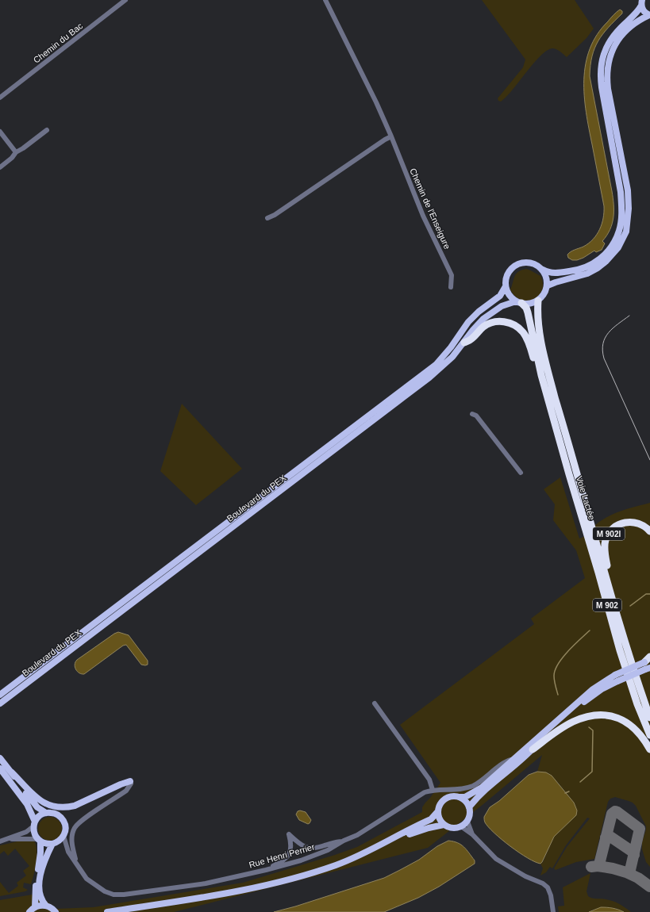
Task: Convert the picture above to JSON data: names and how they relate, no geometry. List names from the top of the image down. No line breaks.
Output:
{"streets":{"highway":["Voie Lactée","M 902l","M 902"],"main road":["Boulevard du PEX"],"street":["Chemin du Bac","Chemin de l'Enseigure","Rue Henri Perrier"]},"crossings":[["Boulevard du PEX","Voie Lactée"],["Voie Lactée","M 902l"]]}
